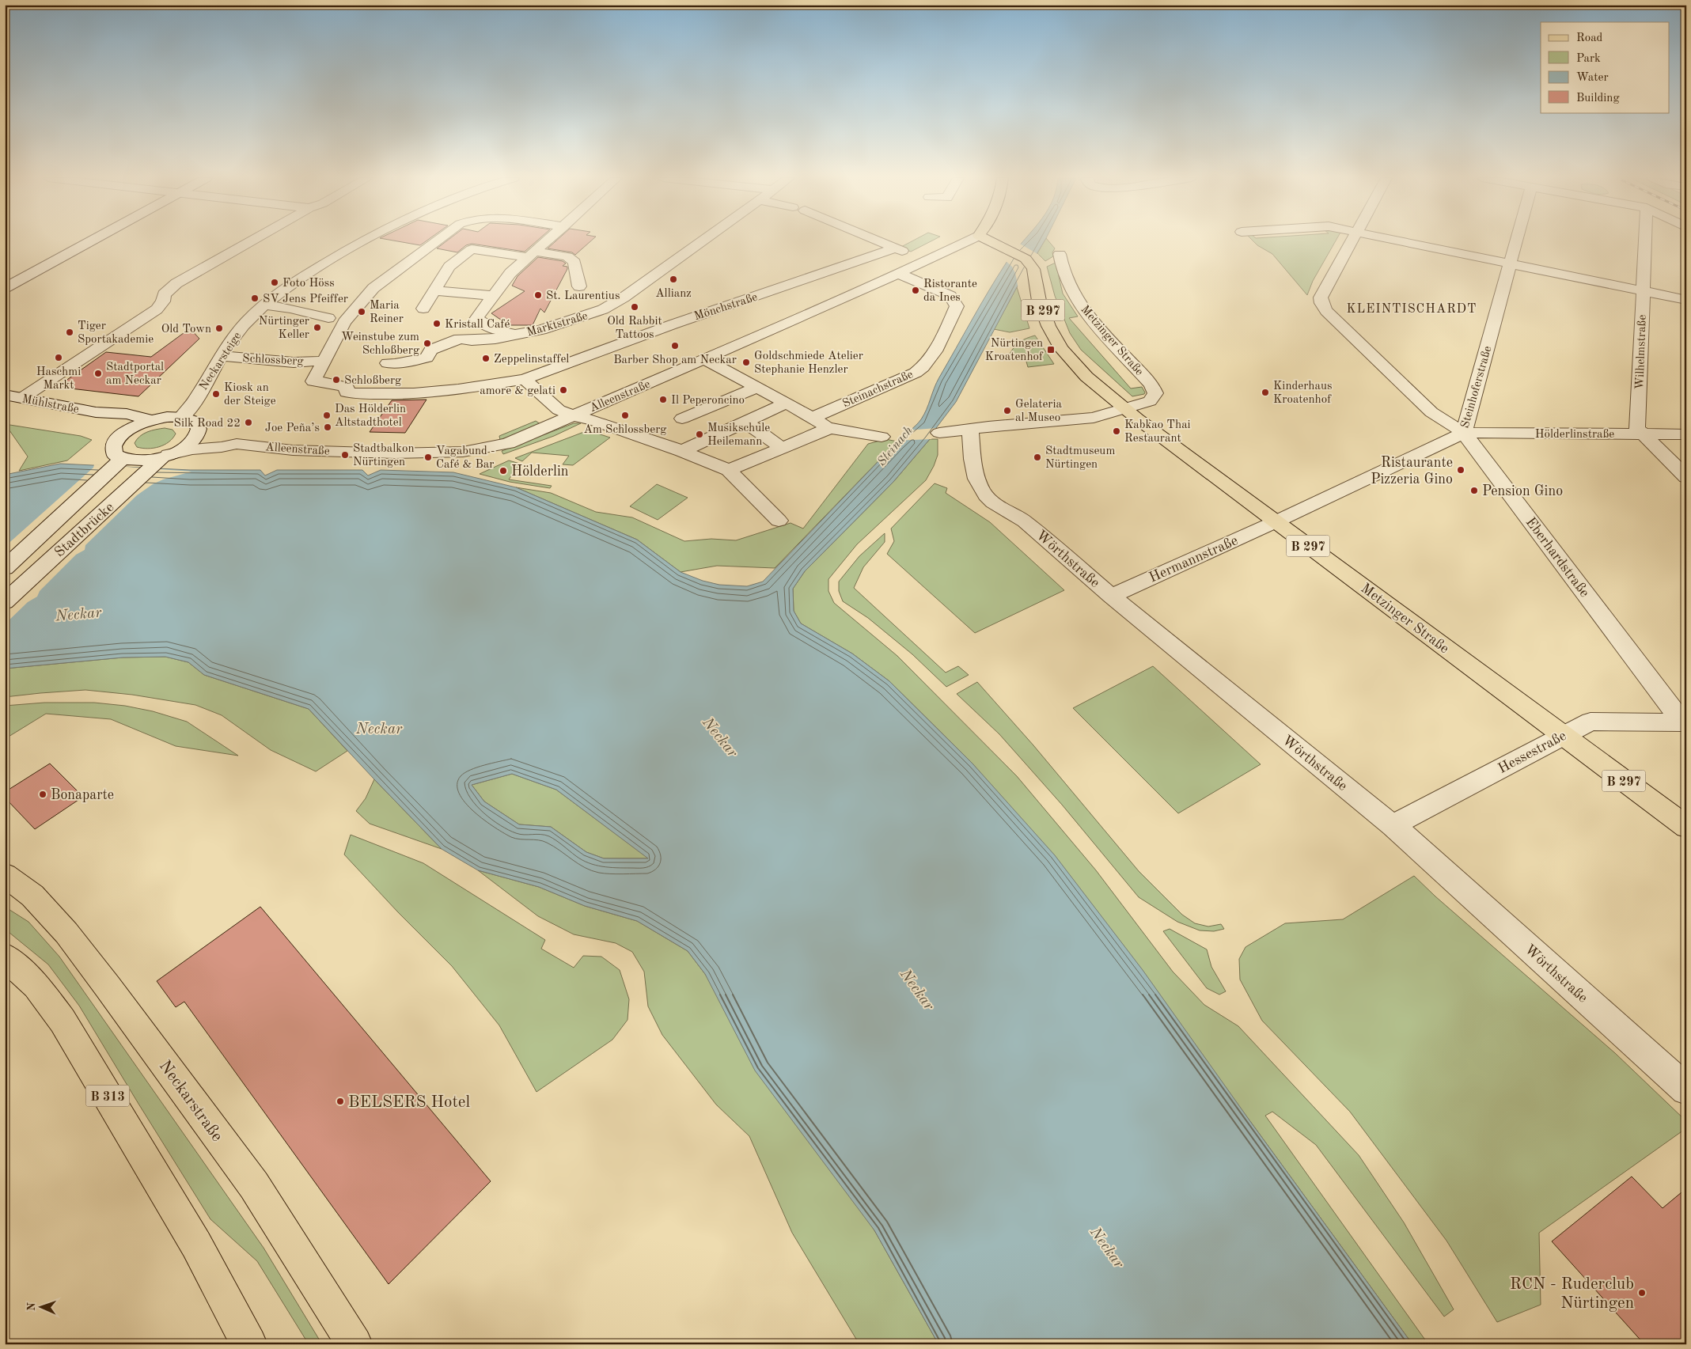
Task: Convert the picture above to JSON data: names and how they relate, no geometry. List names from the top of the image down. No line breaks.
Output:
{"streets":{"main road":["B 297","Metzinger Straße","B 313","Neckarstraße"],"street":["Mönchstraße","Marktstraße","Wilhelmstraße","Schlossberg","Neckarsteige","Steinhoferstraße","Steinachstraße","Alleenstraße","Mühlstraße","Hölderlinstraße","Stadtbrücke","Eberhardstraße","Wörthstraße","Hermannstraße","Hessestraße"]},"crossings":[["Mönchstraße","Schlossberg"],["Metzinger Straße","Steinhoferstraße"],["Metzinger Straße","Wörthstraße"],["Metzinger Straße","Hermannstraße"],["Metzinger Straße","Hessestraße"],["Wilhelmstraße","Hölderlinstraße"],["Schlossberg","Neckarsteige"],["Neckarsteige","Mühlstraße"],["Steinhoferstraße","Hölderlinstraße"],["Steinhoferstraße","Eberhardstraße"],["Steinhoferstraße","Hermannstraße"],["Steinachstraße","Alleenstraße"],["Alleenstraße","Stadtbrücke"],["Hölderlinstraße","Eberhardstraße"],["Eberhardstraße","Hessestraße"],["Wörthstraße","Hermannstraße"],["Wörthstraße","Hessestraße"]],"districts":["KLEINTISCHARDT"],"water":["Steinach","Neckar"],"places":{"other":["Allianz","Foto Höss","Ristorante da Ines","St. Laurentius","SV Jens Pfeiffer","Old Rabbit Tattoos","Maria Reiner","Kristall Café","Nürtinger Keller","Old Town","Tiger Sportakademie","Weinstube zum Schloßberg","Barber Shop am Neckar","Haschmi Markt","Zeppelinstaffel","Goldschmiede Atelier Stephanie Henzler","Stadtportal am Neckar","Schloßberg","amore & gelati","Kinderhaus Kroatenhof","Kiosk an der Steige","Il Peperoncino","Gelateria al Museo","Das Hölderlin Altstadthotel","Am Schlossberg","Silk Road 22","Joe Peña’s","Kabkao Thai Restaurant","Musikschule Heilemann","Stadtbalkon Nürtingen","Vagabund - Café & Bar","Stadtmuseum Nürtingen","Ristaurante Pizzeria Gino","Hölderlin","Pension Gino","Bonaparte","BELSERS Hotel","RCN - Ruderclub Nürtingen"],"transit":["Nürtingen Kroatenhof"]},"legend":["Road","Park","Water","Building"],"north":"left"}
